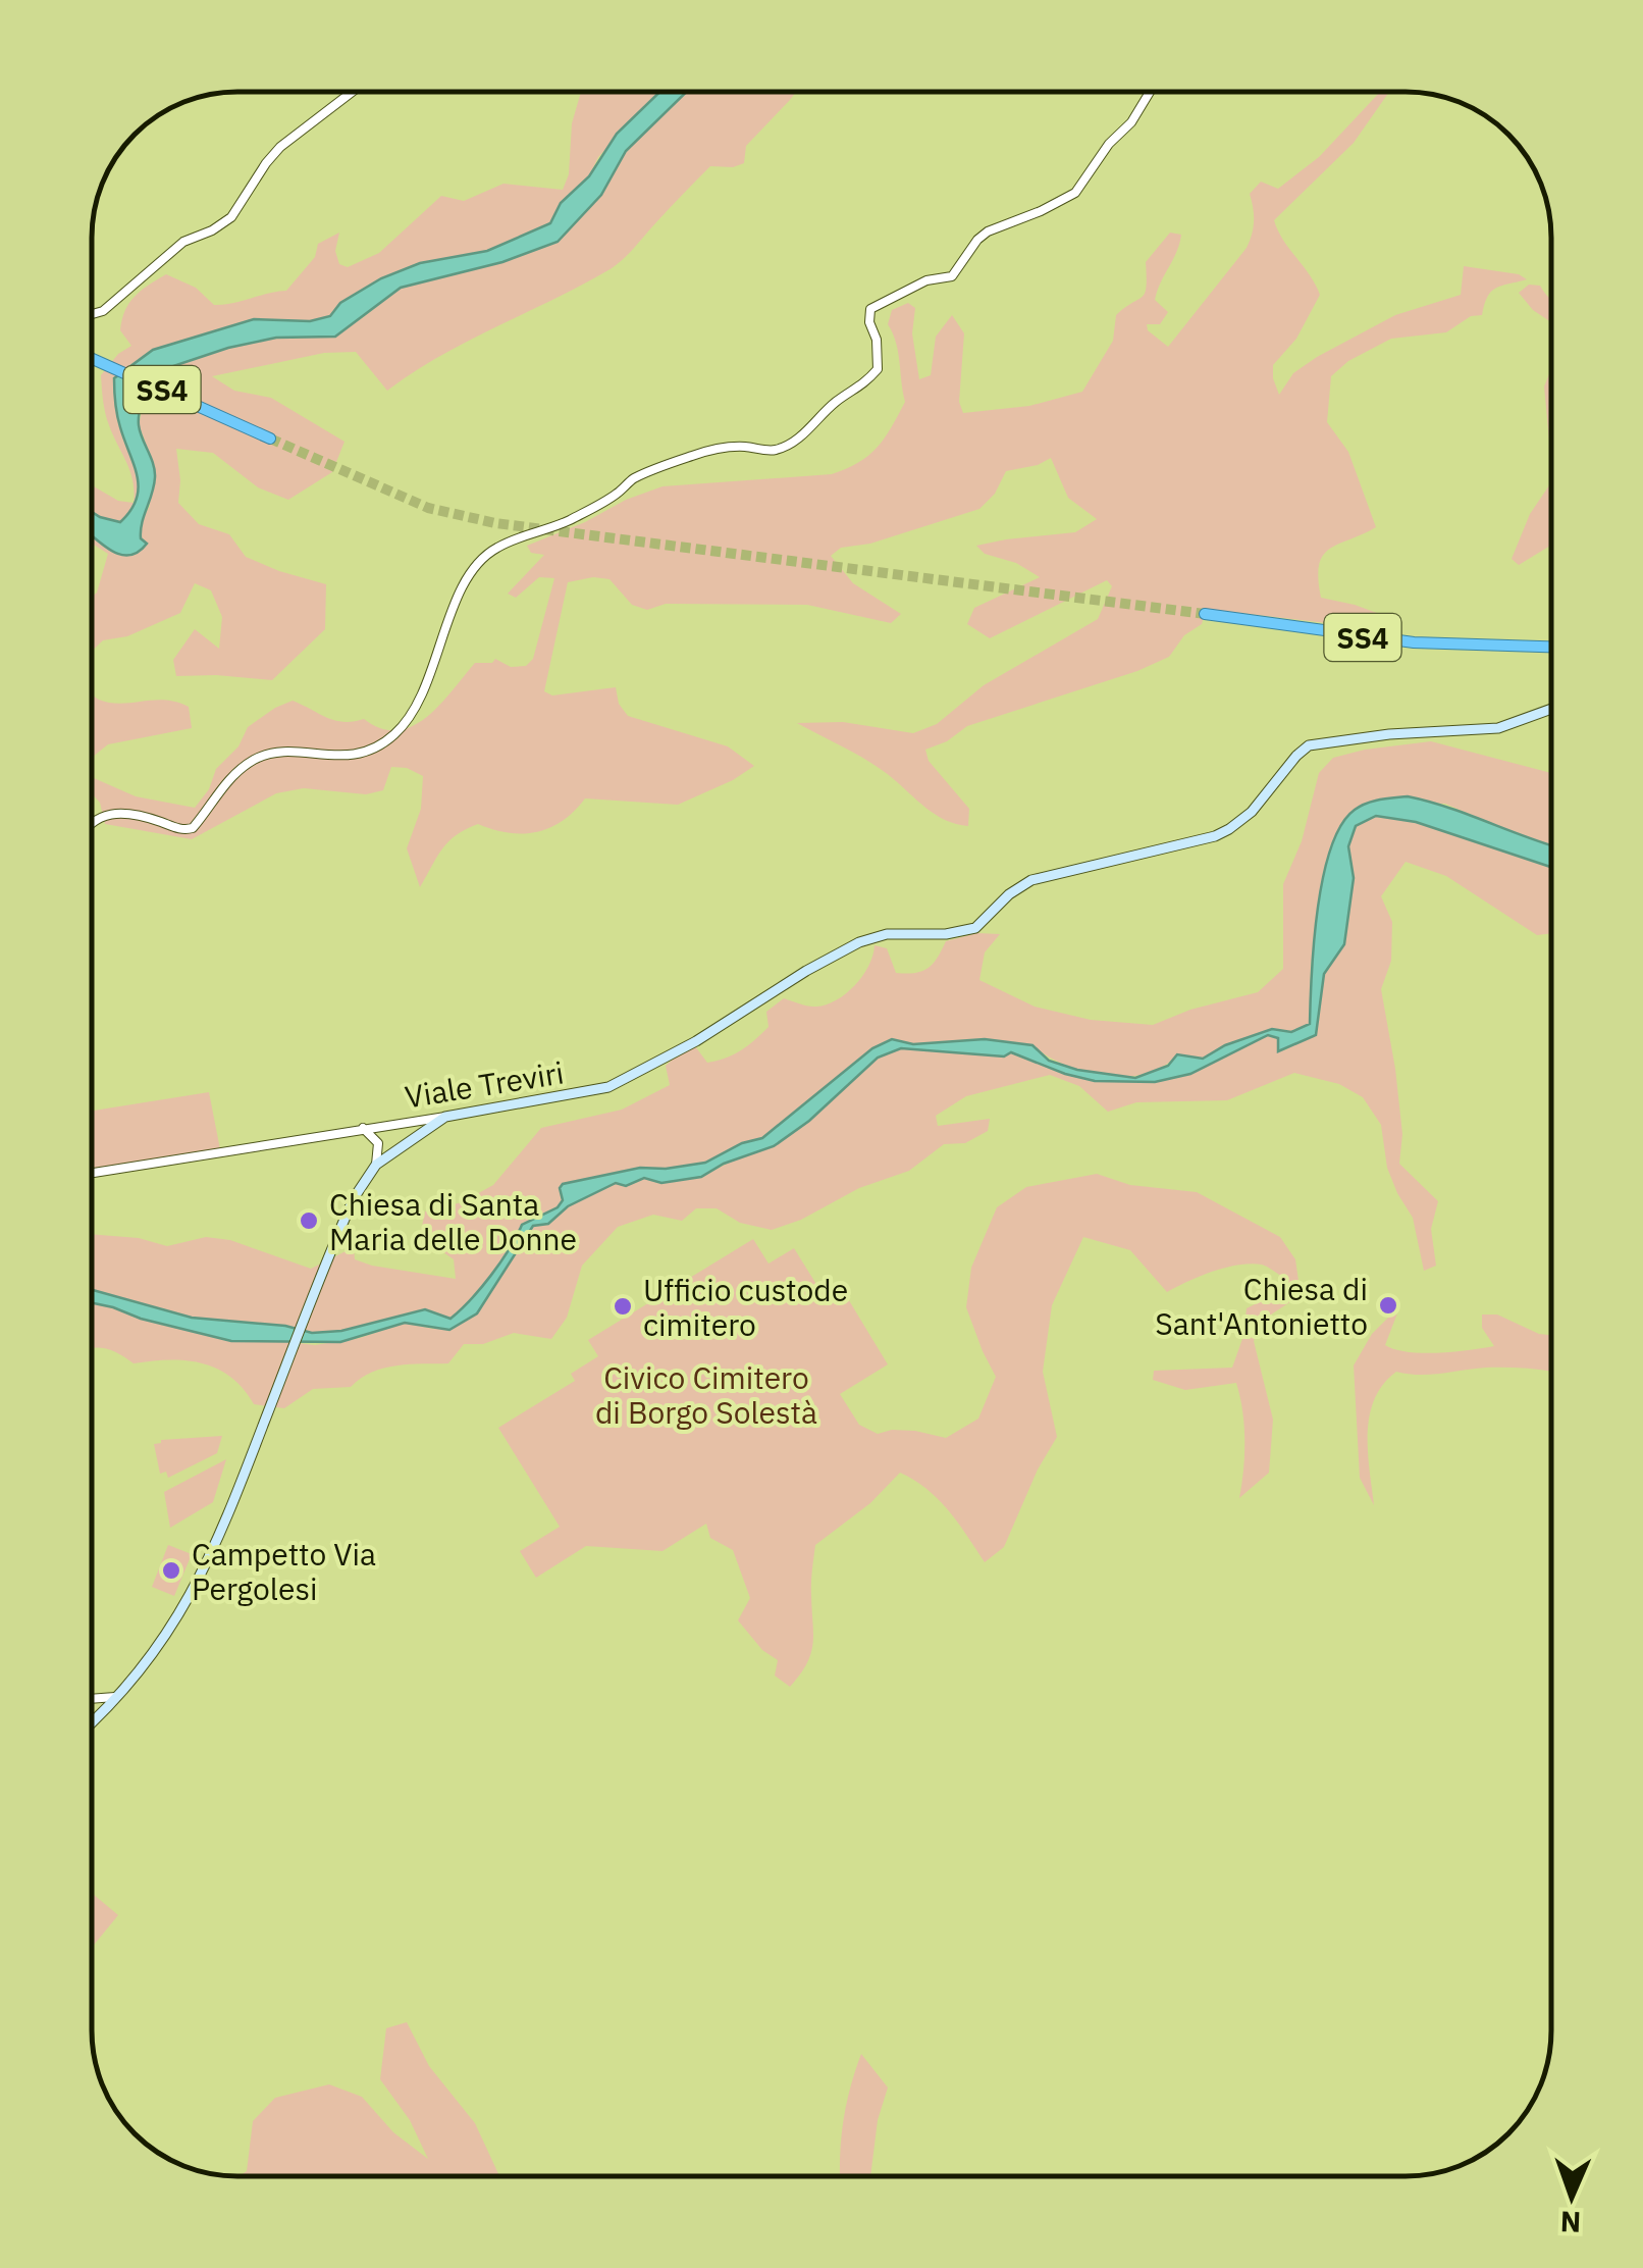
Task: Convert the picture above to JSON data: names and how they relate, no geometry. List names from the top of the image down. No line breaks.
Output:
{"streets":{"highway":["SS4"],"main road":["Viale Treviri"]},"parks":["Civico Cimitero di Borgo Solestà"],"places":["Chiesa di Santa Maria delle Donne","Chiesa di Sant'Antonietto","Ufficio custode cimitero","Campetto Via Pergolesi"],"north":"bottom"}
